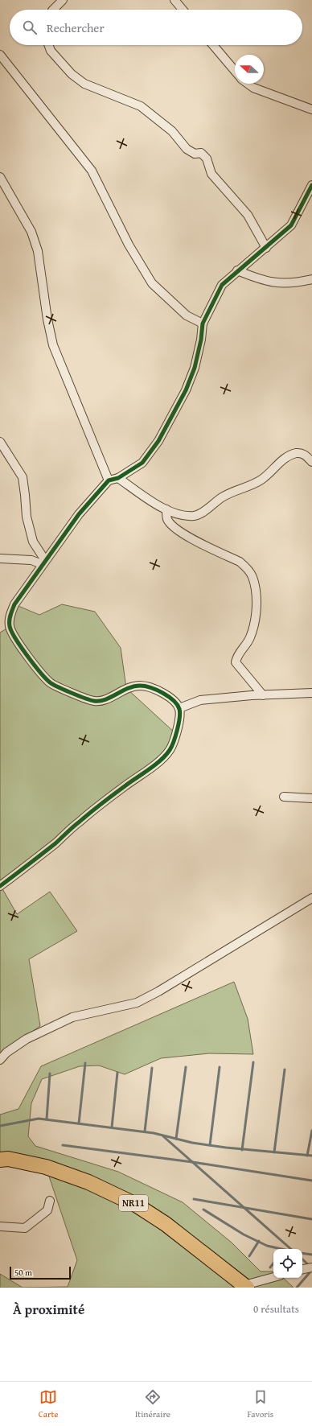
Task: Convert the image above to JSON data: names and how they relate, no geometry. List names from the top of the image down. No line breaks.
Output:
{"streets":{"highway":["NR11"]},"scale_bar":"50 m","north":"left","page":{"search":"Rechercher","scale":"50 m","heading":["À proximité","0 résultats"],"nav":["Carte","Itinéraire","Favoris"]}}
